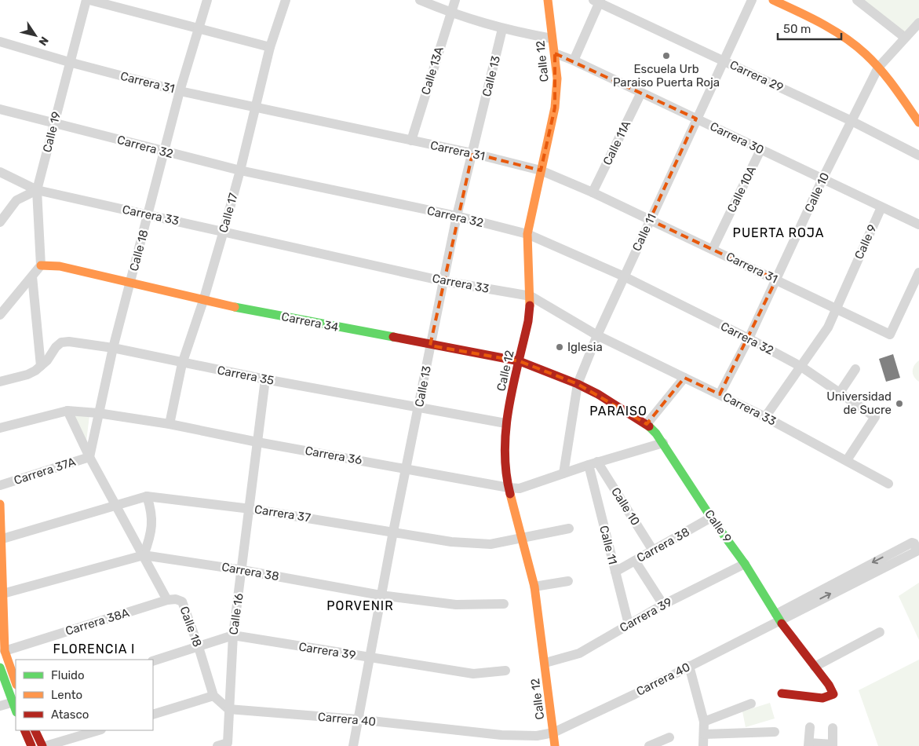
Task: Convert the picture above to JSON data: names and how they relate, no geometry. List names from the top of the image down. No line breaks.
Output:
{"streets":{"street":["Calle 12","Calle 13A","Calle 13","Carrera 29","Carrera 31","Calle 19","Carrera 30","Calle 11A","Carrera 32","Calle 10A","Calle 10","Calle 17","Carrera 33","Calle 11","Calle 9","Calle 18","Carrera 34","Carrera 35","Carrera 36","Carrera 37A","Carrera 37","Carrera 38","Calle 16","Carrera 39","Carrera 38A","Carrera 40"]},"crossings":[["Calle 12","Carrera 31"],["Calle 12","Carrera 30"],["Calle 12","Carrera 32"],["Calle 12","Carrera 33"],["Calle 12","Carrera 34"],["Calle 12","Carrera 35"],["Calle 12","Carrera 36"],["Calle 12","Carrera 37"],["Calle 12","Carrera 39"],["Calle 12","Carrera 40"],["Calle 13A","Carrera 31"],["Calle 13","Carrera 31"],["Calle 13","Carrera 32"],["Calle 13","Carrera 33"],["Calle 13","Carrera 34"],["Calle 13","Carrera 35"],["Calle 13","Carrera 36"],["Calle 13","Carrera 37"],["Calle 13","Carrera 38"],["Calle 13","Carrera 39"],["Calle 13","Carrera 40"],["Carrera 29","Calle 10"],["Carrera 29","Calle 11"],["Carrera 31","Calle 19"],["Carrera 31","Calle 11A"],["Carrera 31","Calle 10A"],["Carrera 31","Calle 10"],["Carrera 31","Calle 17"],["Carrera 31","Calle 11"],["Carrera 31","Calle 9"],["Carrera 31","Calle 18"],["Calle 19","Carrera 32"],["Calle 19","Carrera 33"],["Calle 19","Carrera 34"],["Carrera 30","Calle 11A"],["Carrera 30","Calle 10A"],["Carrera 30","Calle 10"],["Carrera 30","Calle 11"],["Carrera 30","Calle 9"],["Carrera 32","Calle 10"],["Carrera 32","Calle 17"],["Carrera 32","Carrera 33"],["Carrera 32","Calle 11"],["Carrera 32","Calle 9"],["Carrera 32","Calle 18"],["Calle 10","Carrera 33"],["Calle 10","Calle 11"],["Calle 10","Carrera 36"],["Calle 10","Carrera 38"],["Calle 17","Carrera 33"],["Calle 17","Carrera 34"],["Calle 17","Carrera 35"],["Calle 17","Carrera 36"],["Carrera 33","Calle 11"],["Carrera 33","Calle 9"],["Carrera 33","Calle 18"],["Calle 11","Calle 9"],["Calle 11","Carrera 34"],["Calle 11","Carrera 36"],["Calle 11","Carrera 38"],["Calle 11","Carrera 39"],["Calle 9","Carrera 34"],["Calle 9","Carrera 36"],["Calle 9","Carrera 38"],["Calle 9","Carrera 39"],["Calle 9","Carrera 40"],["Calle 18","Carrera 34"],["Calle 18","Carrera 35"],["Calle 18","Carrera 36"],["Calle 18","Carrera 37A"],["Calle 18","Carrera 37"],["Calle 18","Carrera 38"],["Calle 18","Carrera 39"],["Calle 18","Carrera 38A"],["Carrera 35","Calle 16"],["Carrera 36","Calle 16"],["Carrera 37","Calle 16"],["Carrera 38","Calle 16"],["Calle 16","Carrera 39"],["Calle 16","Carrera 40"]],"districts":["PUERTA ROJA","PARAISO","PORVENIR","FLORENCIA I"],"places":["Escuela Urb Paraiso Puerta Roja","Iglesia","Universidad de Sucre"],"legend":["Fluido","Lento","Atasco"],"scale_bar":"50 m","north":"bottom right"}
